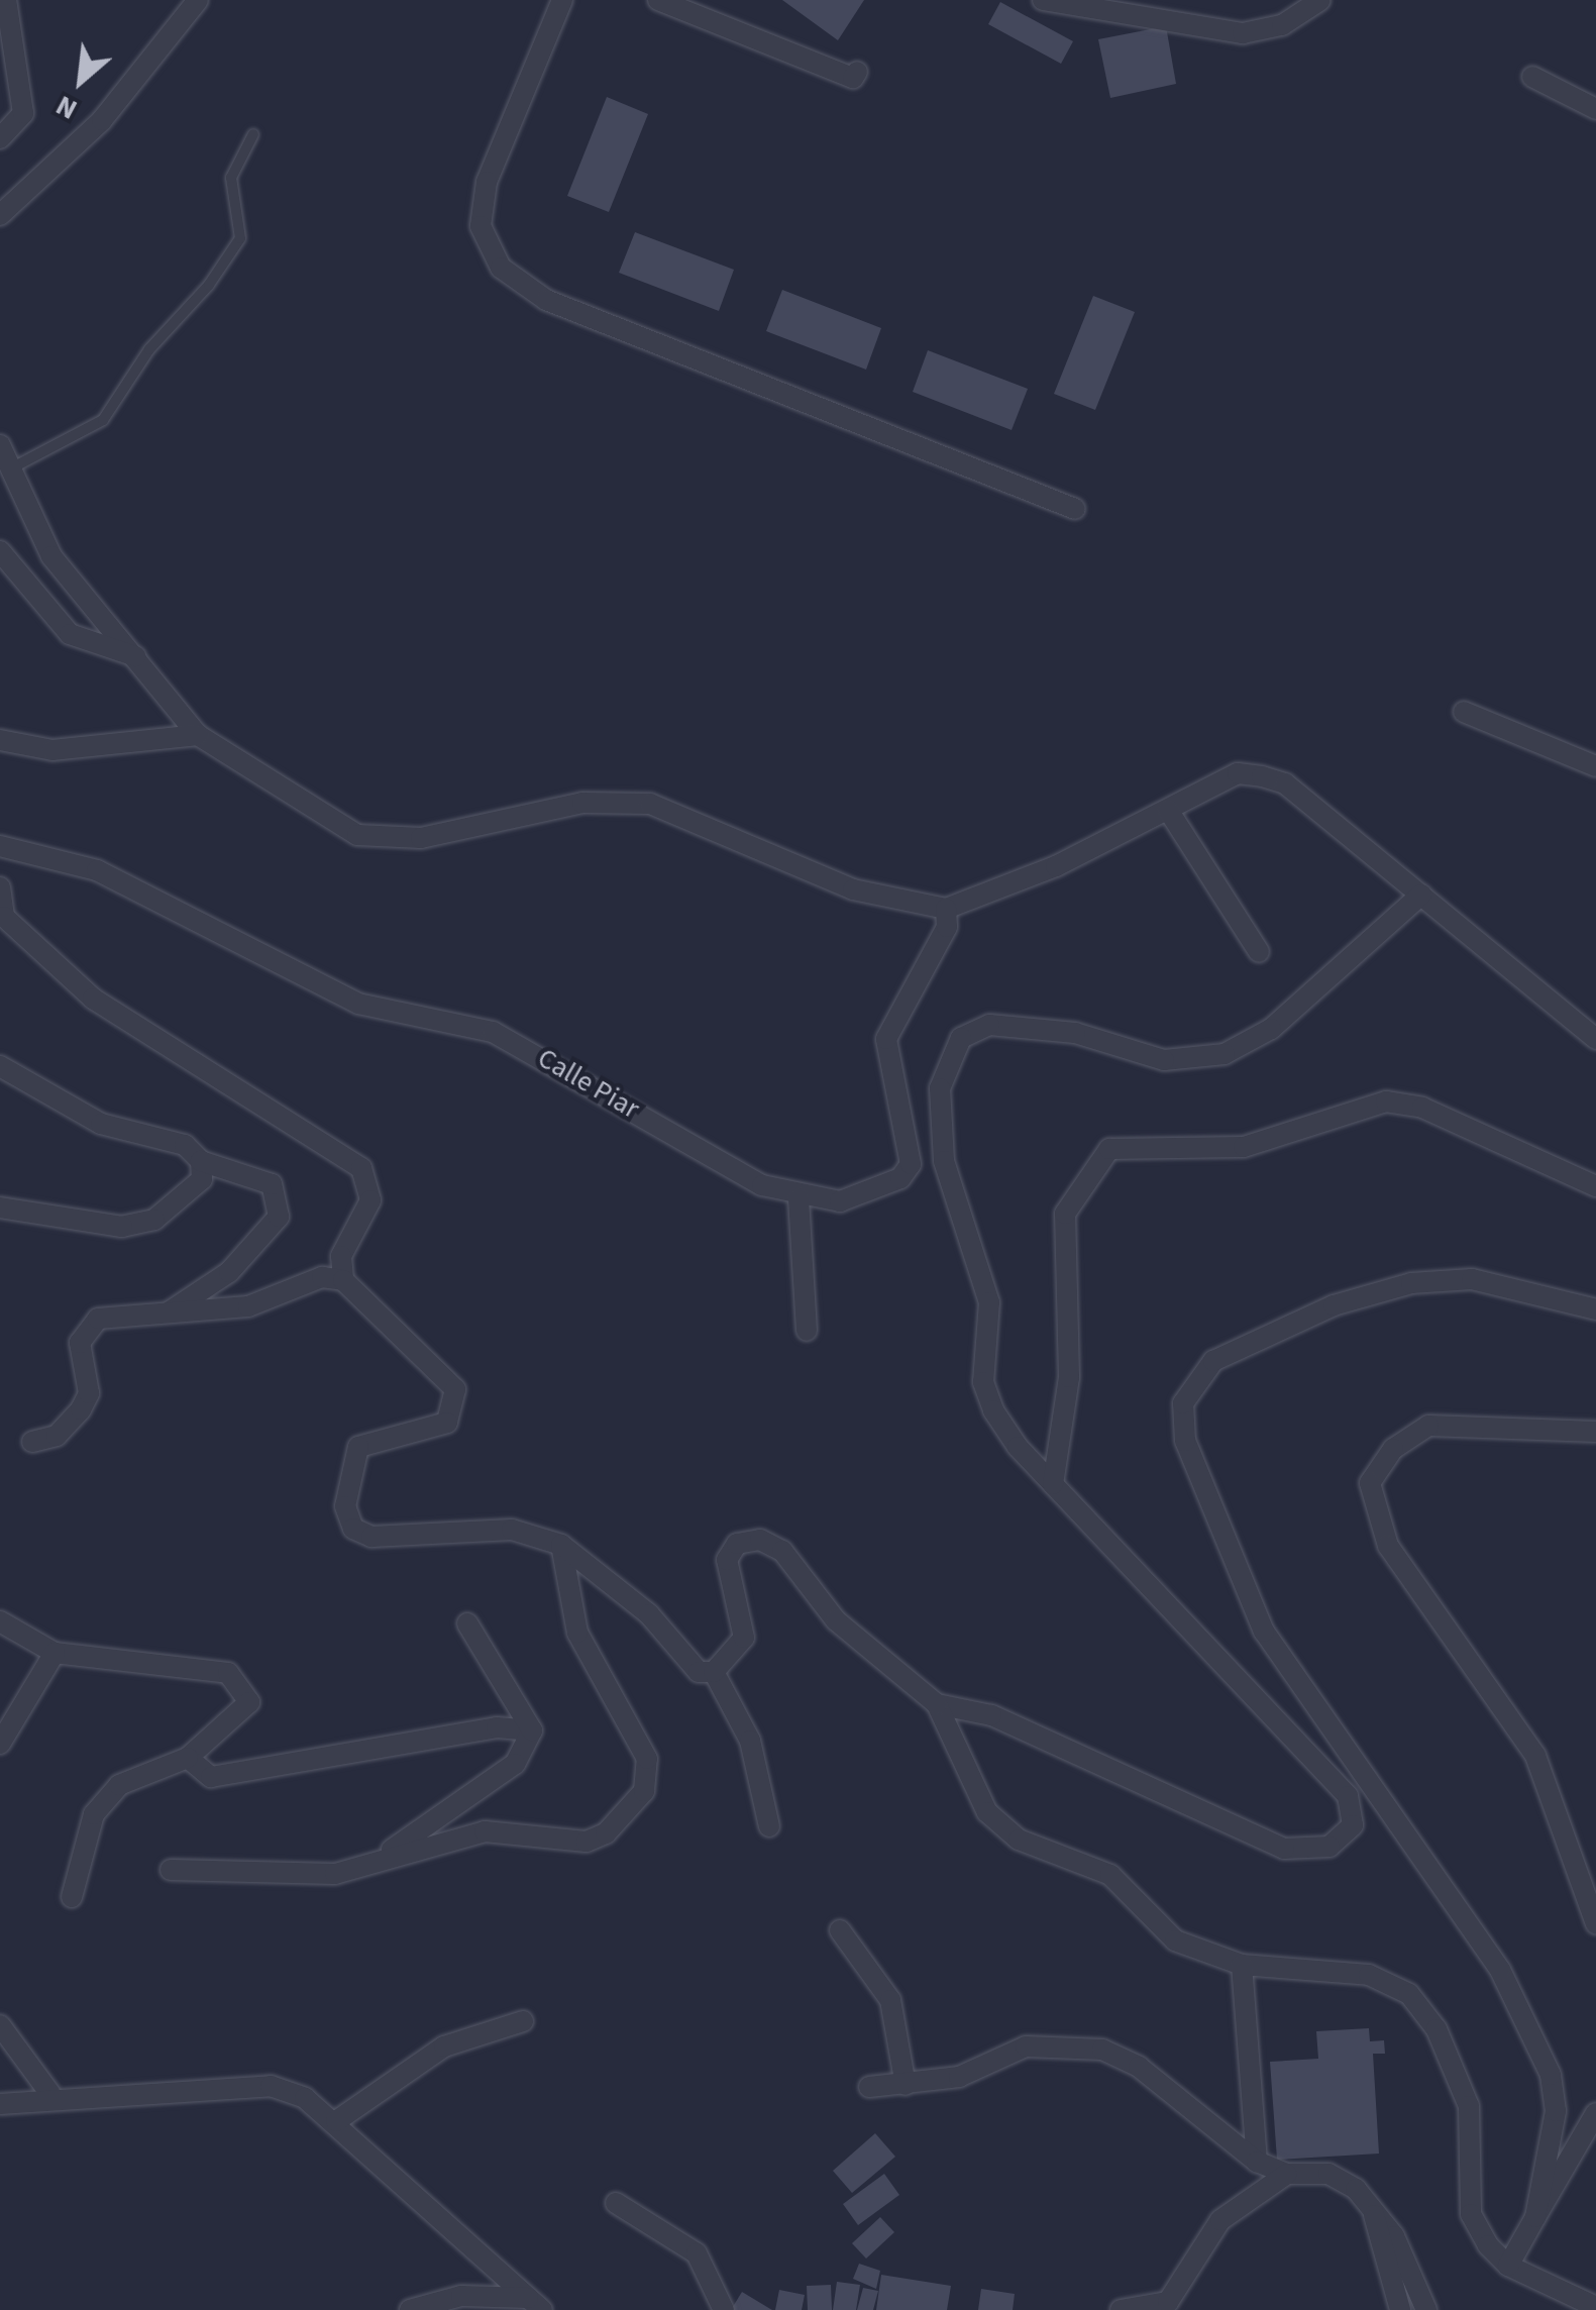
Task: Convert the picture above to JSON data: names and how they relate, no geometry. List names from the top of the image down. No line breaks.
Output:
{"streets":{"street":["Calle Piar"]},"north":"bottom left"}
